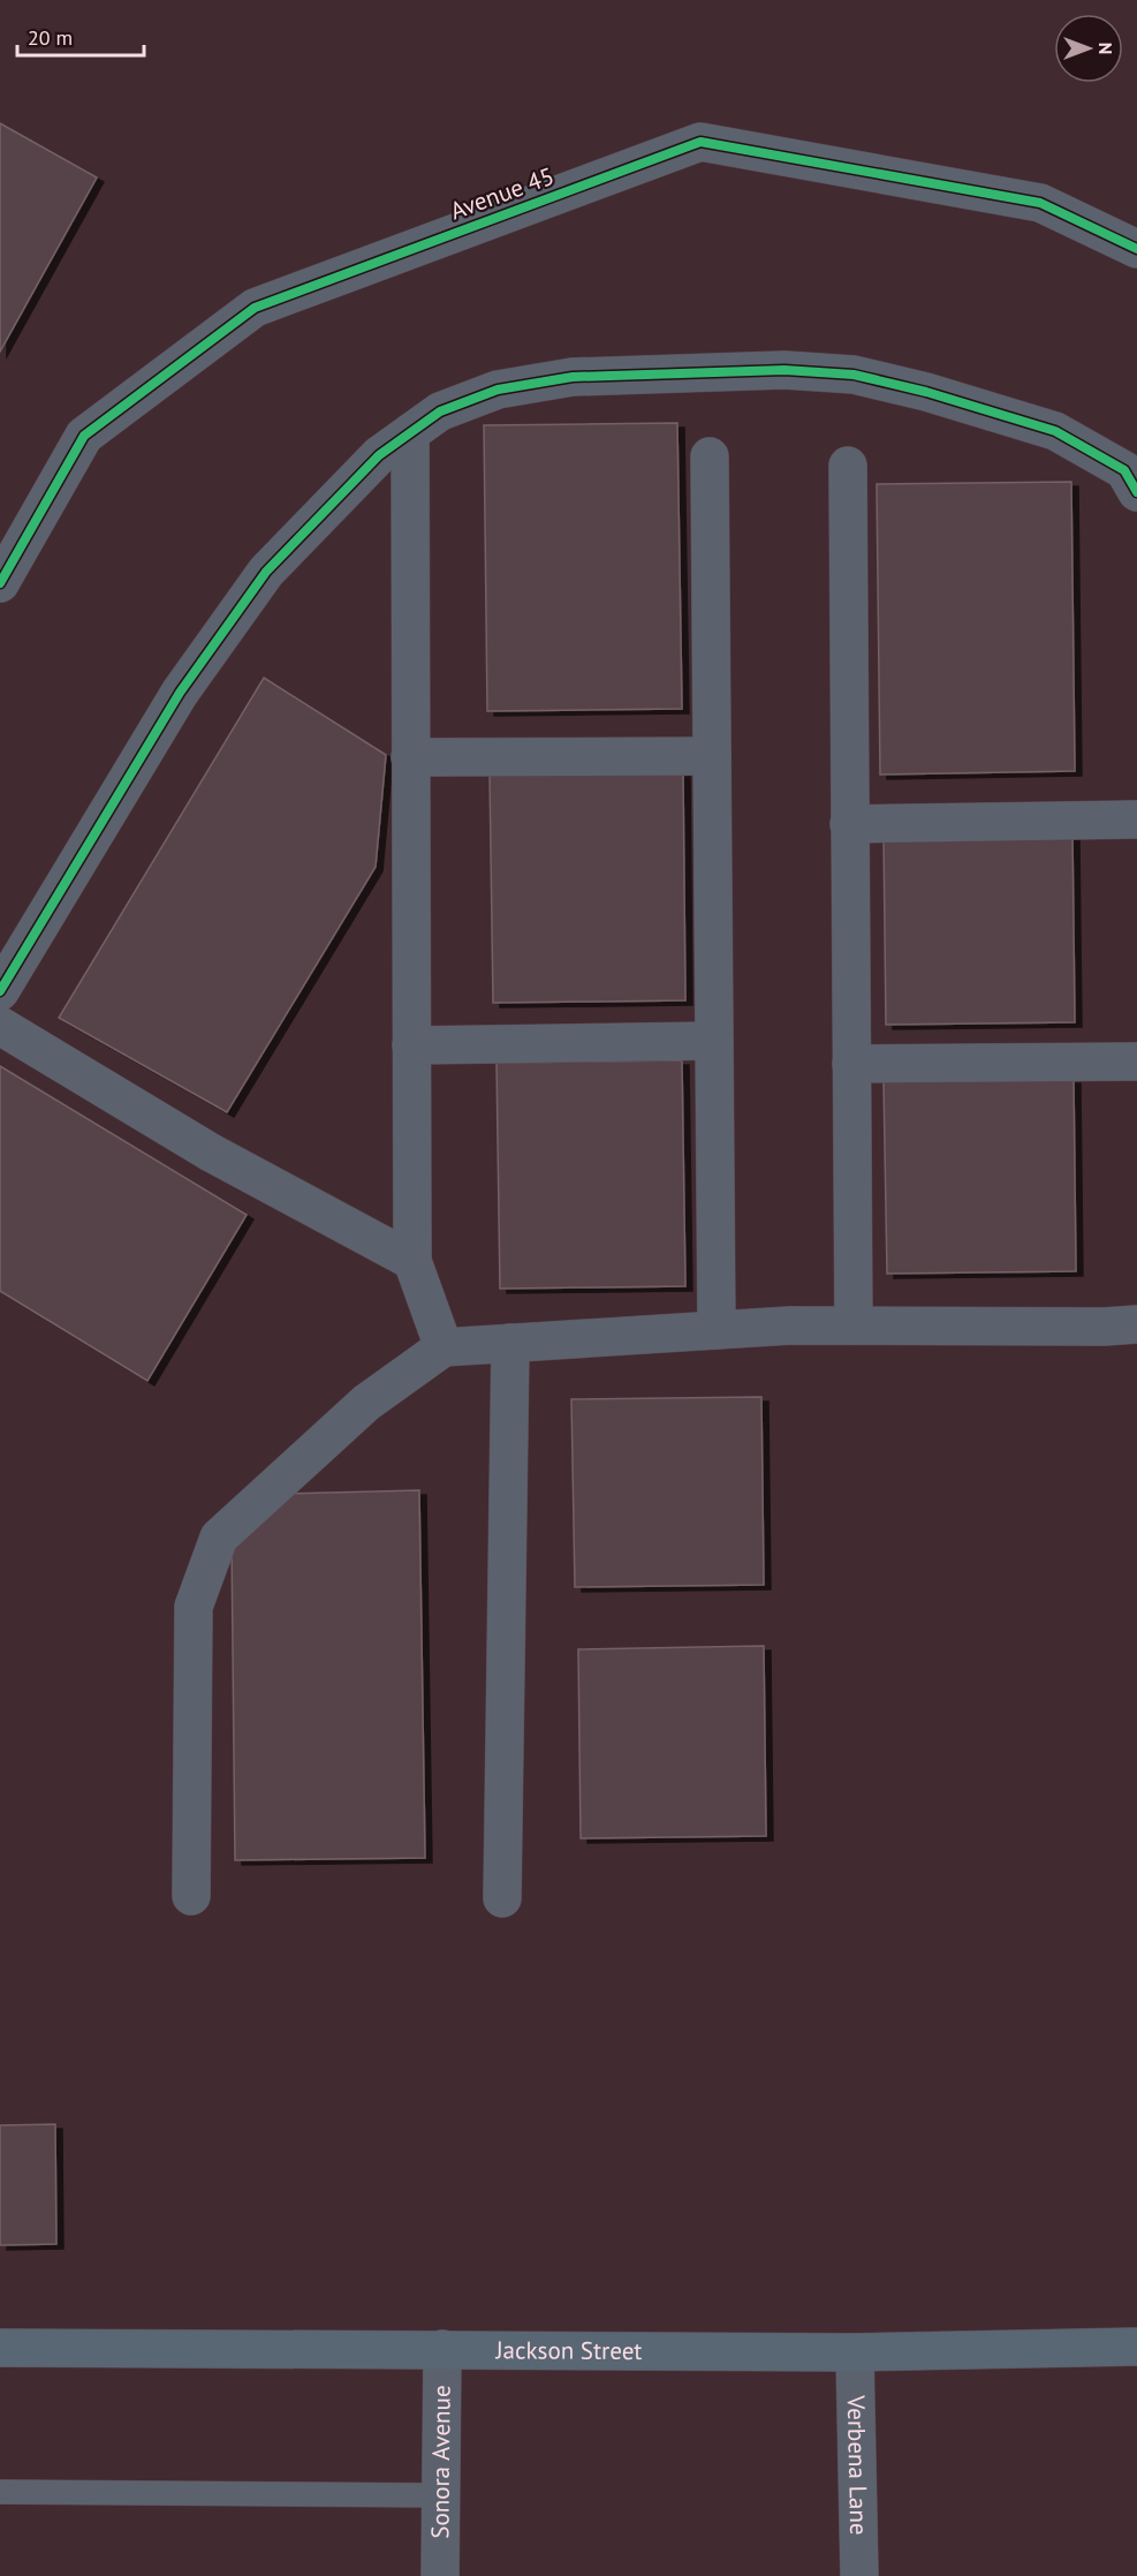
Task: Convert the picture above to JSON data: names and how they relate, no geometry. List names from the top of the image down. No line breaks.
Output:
{"streets":{"main road":["Jackson Street"],"street":["Avenue 45","Sonora Avenue","Verbena Lane"]},"crossings":[["Jackson Street","Sonora Avenue"],["Jackson Street","Verbena Lane"]],"scale_bar":"20 m","north":"right"}
